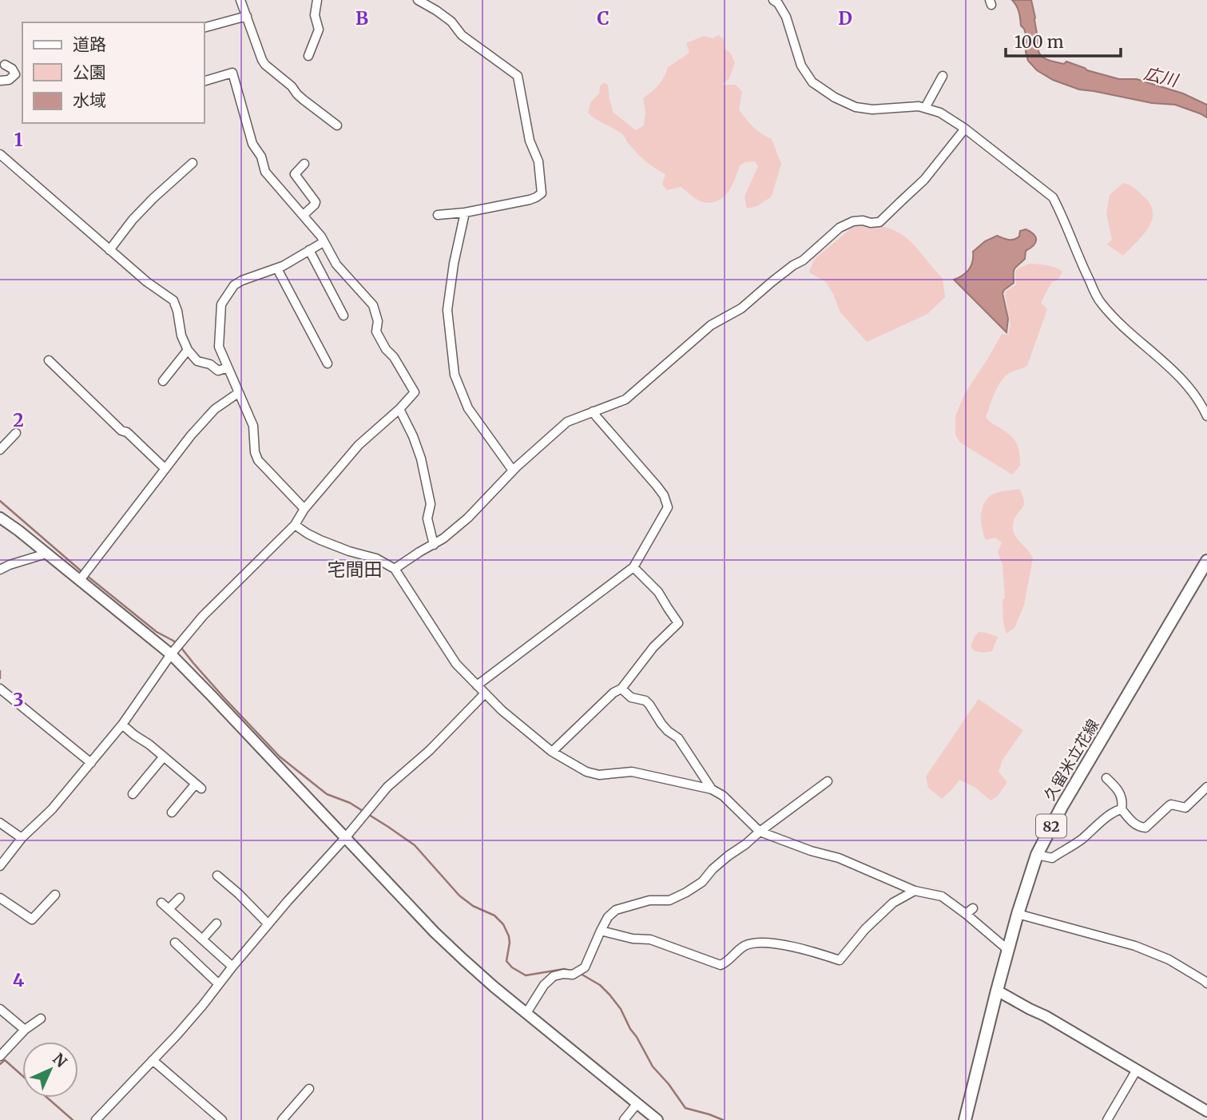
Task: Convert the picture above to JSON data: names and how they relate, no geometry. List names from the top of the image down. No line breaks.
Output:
{"streets":{"main road":["久留米立花線","82"]},"districts":["宅間田"],"water":["広川"],"legend":["道路","公園","水域"],"scale_bar":"100 m","north":"top right","grid":{"columns":["B","C","D"],"rows":["1","2","3","4"]}}
